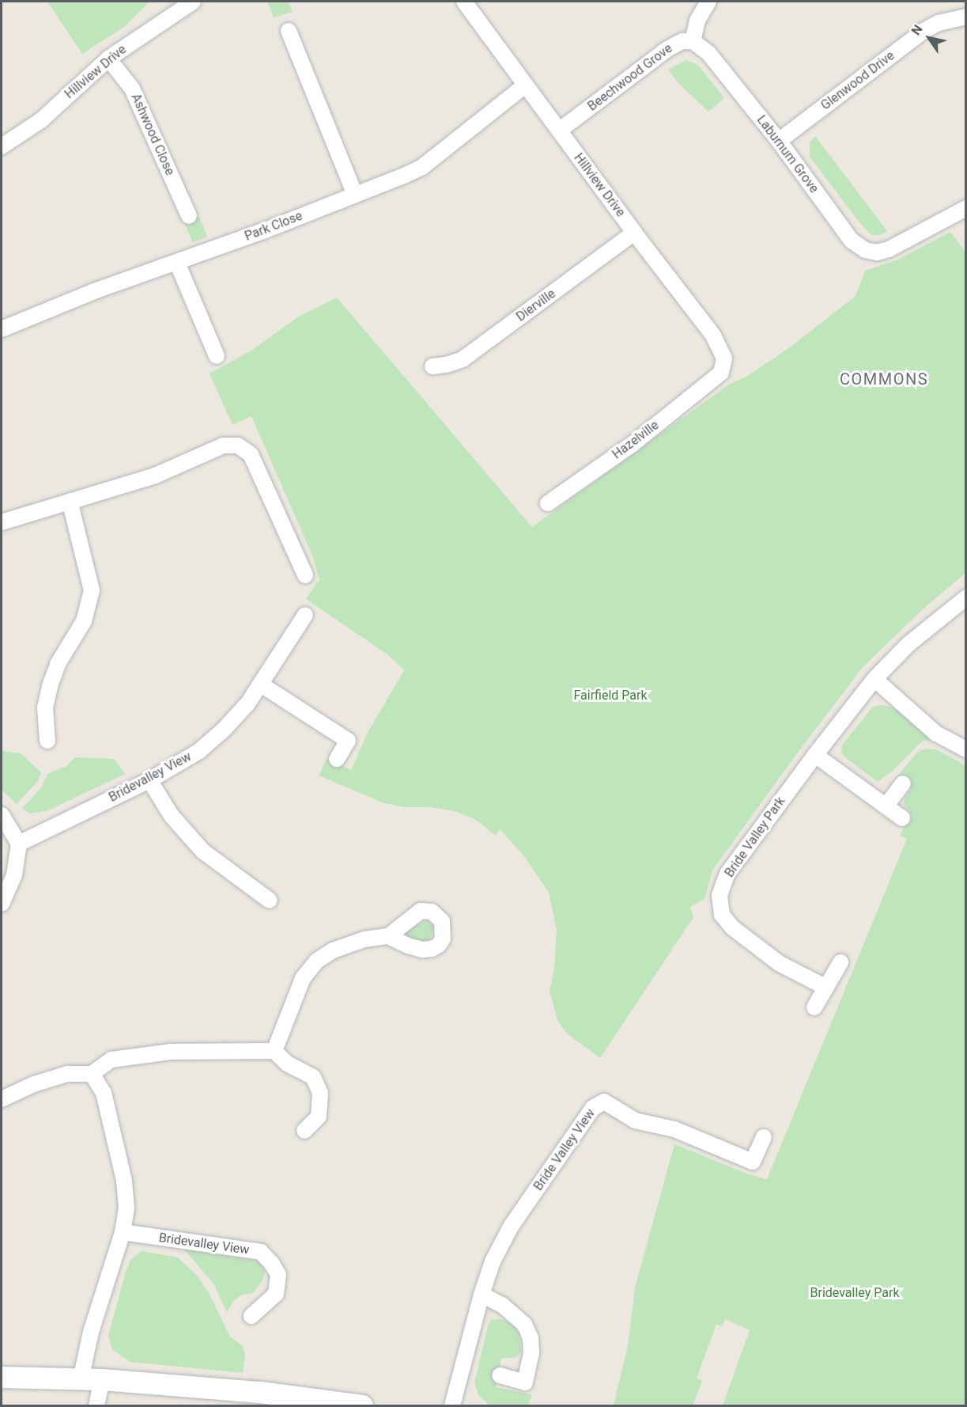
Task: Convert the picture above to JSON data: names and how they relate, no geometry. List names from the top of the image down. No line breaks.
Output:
{"streets":{"street":["Hillview Drive","Beechwood Grove","Glenwood Drive","Ashwood Close","Laburnum Grove","Park Close","Dierville","Hazelville","Bridevalley View","Bride Valley Park","Bride Valley View"]},"crossings":[["Hillview Drive","Beechwood Grove"],["Hillview Drive","Ashwood Close"],["Hillview Drive","Park Close"],["Hillview Drive","Dierville"],["Hillview Drive","Hazelville"],["Beechwood Grove","Laburnum Grove"],["Glenwood Drive","Laburnum Grove"]],"districts":["COMMONS"],"parks":["Fairfield Park","Bridevalley Park"],"north":"top left"}
